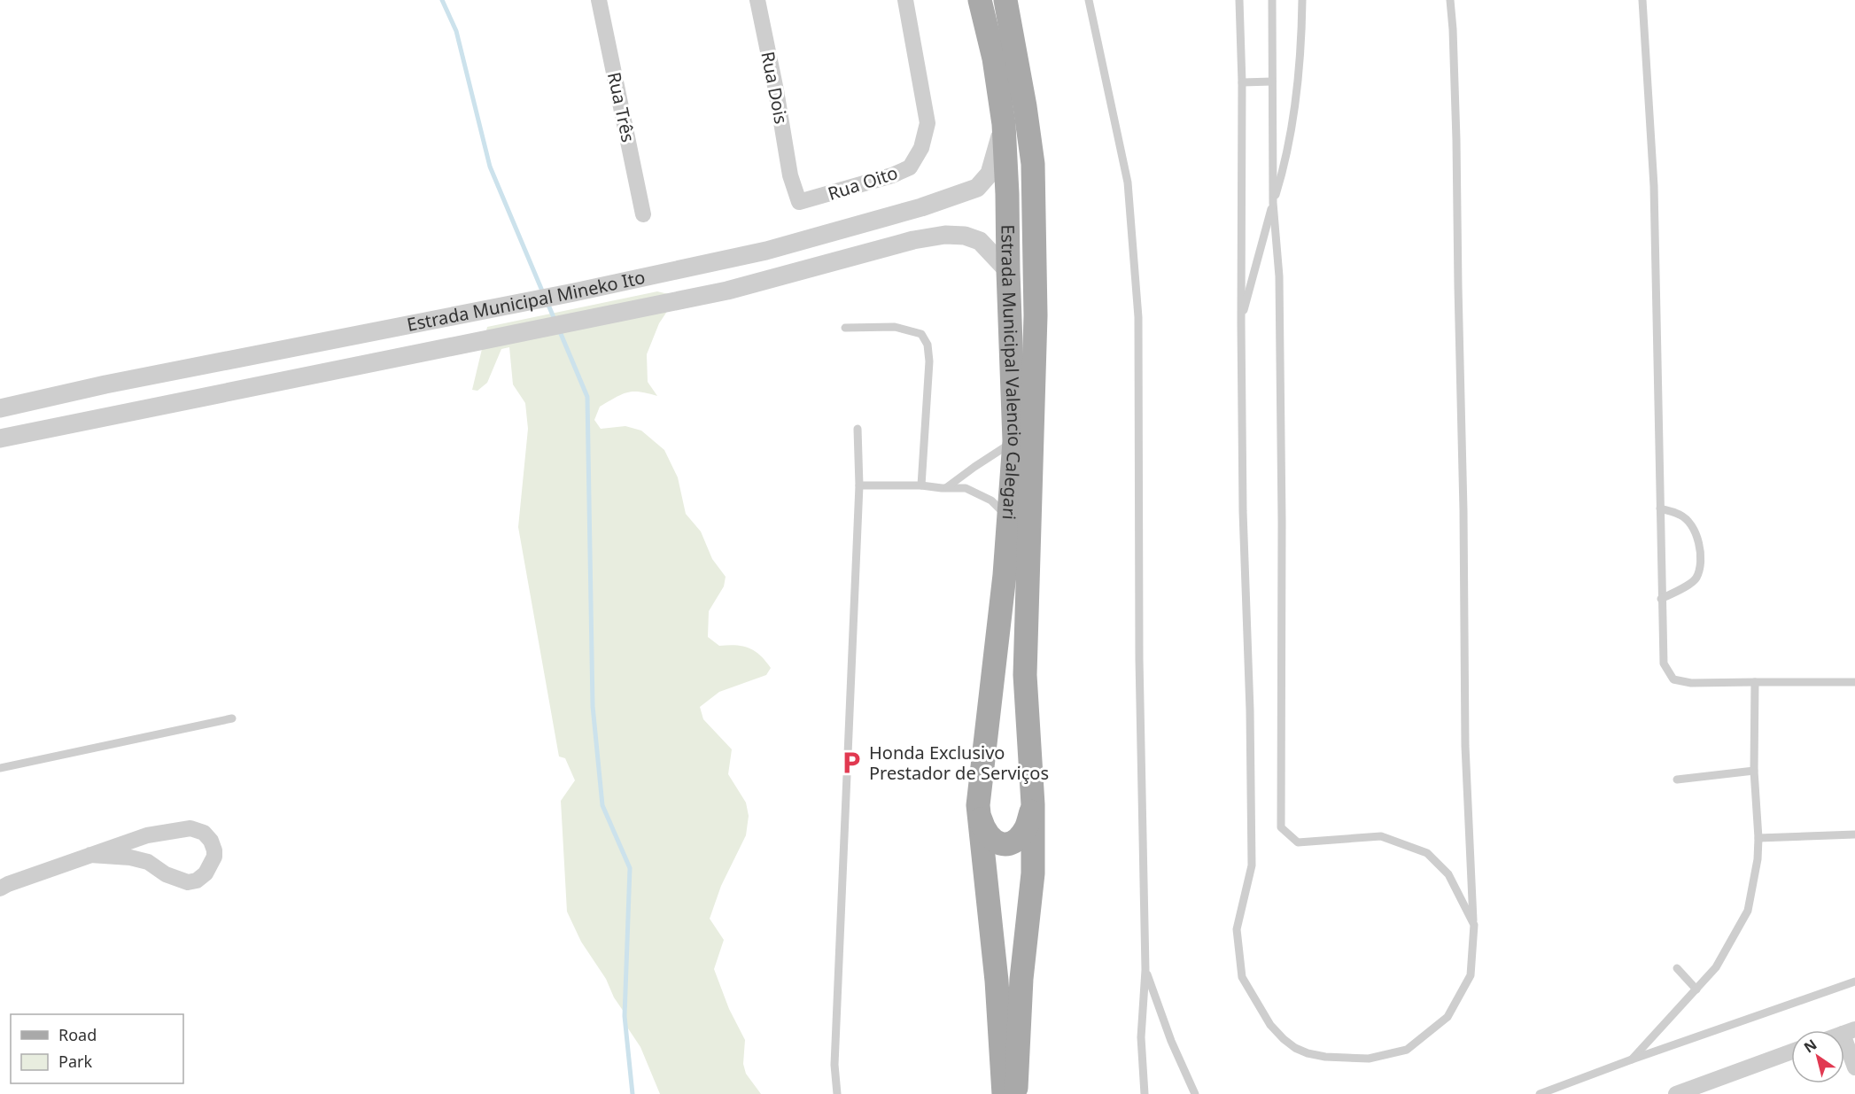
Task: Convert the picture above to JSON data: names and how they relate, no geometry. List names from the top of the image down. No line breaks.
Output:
{"streets":{"main road":["Estrada Municipal Valencio Calegari"],"street":["Rua Dois","Rua Três","Rua Oito","Estrada Municipal Mineko Ito"]},"crossings":[["Rua Dois","Rua Oito"],["Estrada Municipal Mineko Ito","Estrada Municipal Valencio Calegari"]],"places":{"parking":["Honda Exclusivo Prestador de Serviços"]},"legend":["Road","Park"],"north":"top left"}
